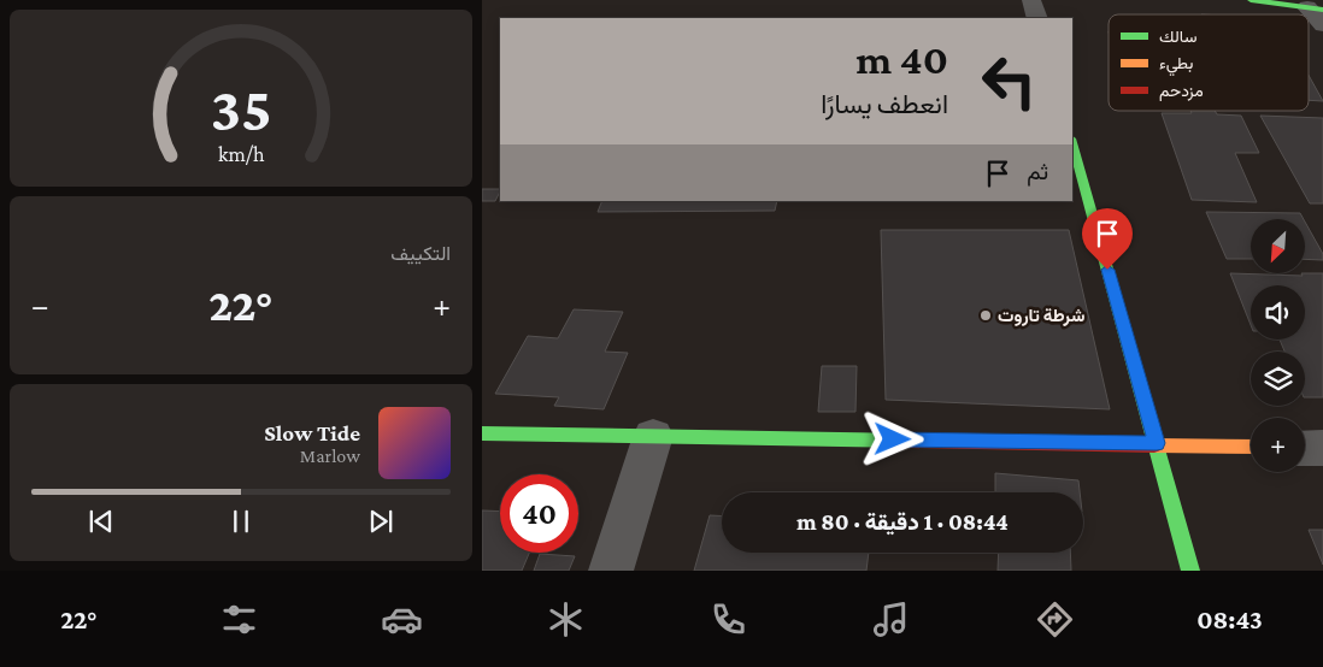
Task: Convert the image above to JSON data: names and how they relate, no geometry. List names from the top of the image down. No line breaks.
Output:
{"places":["شرطة تاروت"],"legend":["سالك","بطيء","مزدحم"],"north":"bottom left","page":{"turn":["40 m","انعطف يسارًا"],"then":"ثم","tile":"التكييف","map_buttons":"+","heat":["−","22°","+"],"song":["Slow Tide","Marlow"],"limit":"40","trip":"08:44 · 1 دقيقة · 80 m","tabs":["08:43","22°"],"gauge":["35","km/h"]}}
